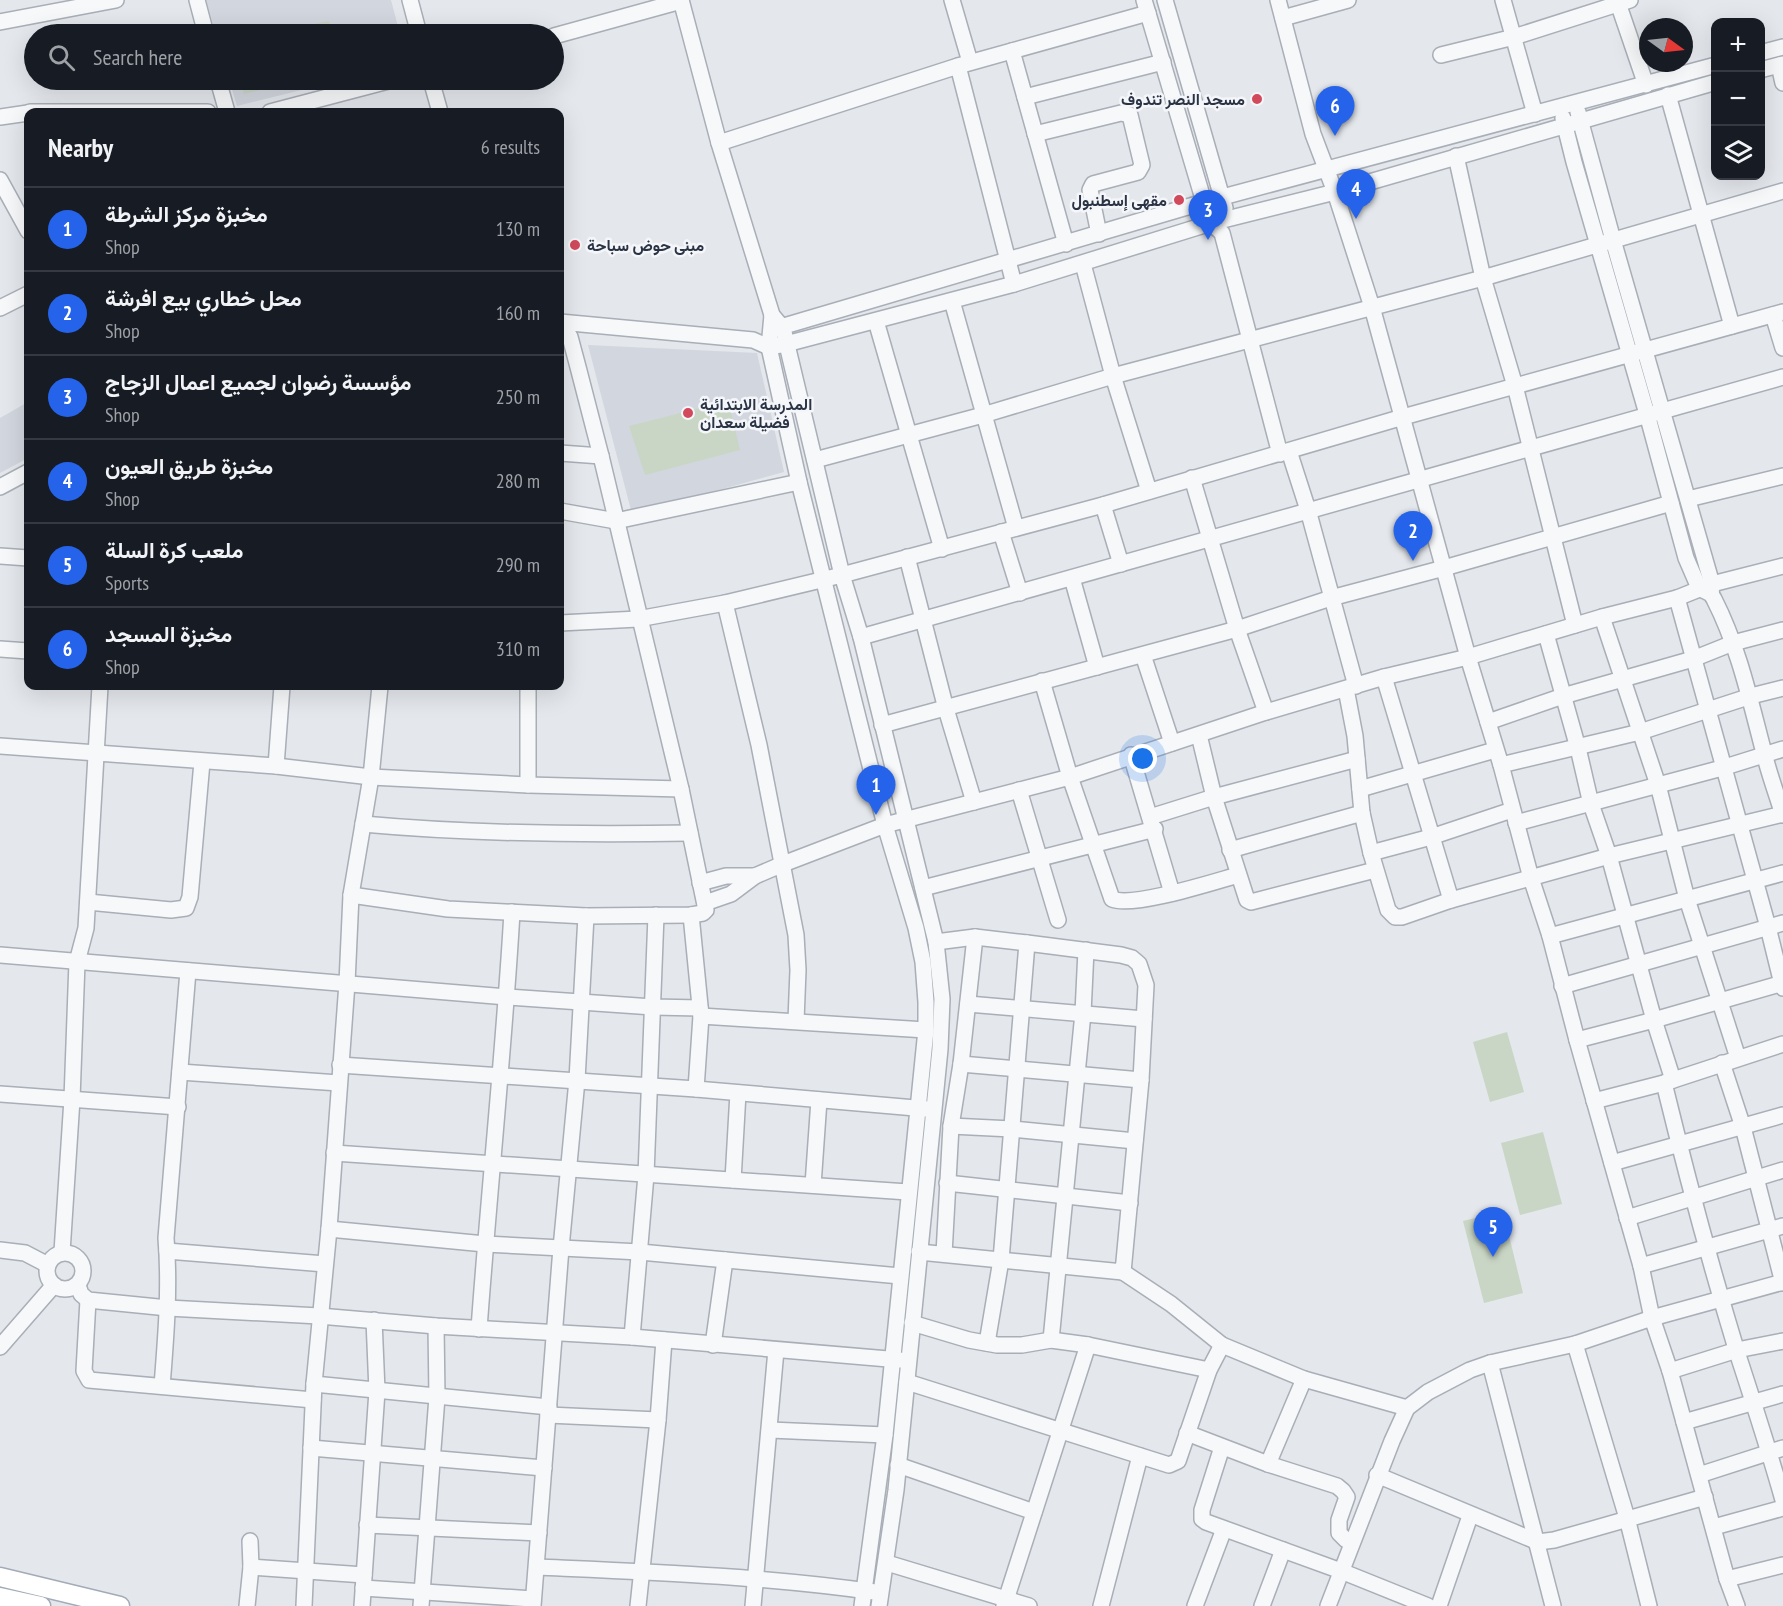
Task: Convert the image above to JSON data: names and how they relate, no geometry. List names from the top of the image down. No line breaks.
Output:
{"places":["مسجد النصر تندوف","مقهى إسطنبول","مبنى حوض سباحة","المدرسة الابتدائية فضيلة سعدان"],"north":"right","page":{"map_buttons":["+","−"],"search":"Search here","pins":["6","4","3","2","1","5"],"heading":["Nearby","6 results"],"list":[{"mark":"1","name":"مخبزة مركز الشرطة","note":"Shop","value":"130 m"},{"mark":"2","name":"محل خطاري بيع افرشة","note":"Shop","value":"160 m"},{"mark":"3","name":"مؤسسة رضوان لجميع اعمال الزجاج","note":"Shop","value":"250 m"},{"mark":"4","name":"مخبزة طريق العيون","note":"Shop","value":"280 m"},{"mark":"5","name":"ملعب كرة السلة","note":"Sports","value":"290 m"},{"mark":"6","name":"مخبزة المسجد","note":"Shop","value":"310 m"}]}}
